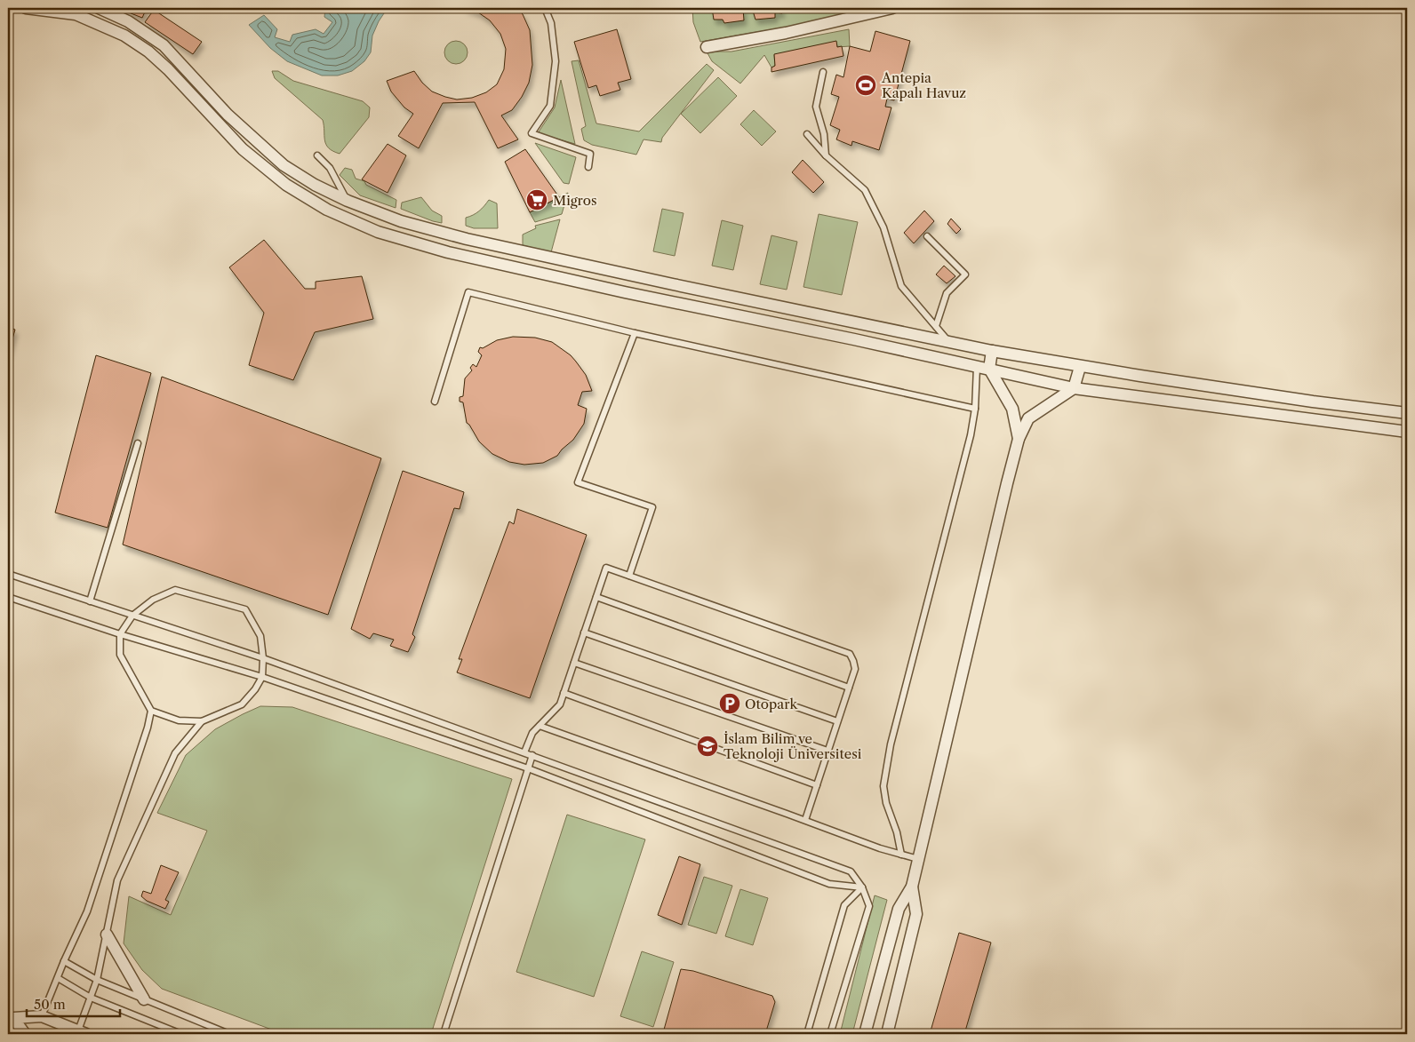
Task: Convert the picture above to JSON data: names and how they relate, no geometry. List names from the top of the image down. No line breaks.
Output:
{"places":{"sports":["Antepia Kapalı Havuz"],"supermarket":["Migros"],"parking":["Otopark"],"school or university":["İslam Bilim ve Teknoloji Üniversitesi"]},"scale_bar":"50 m"}
